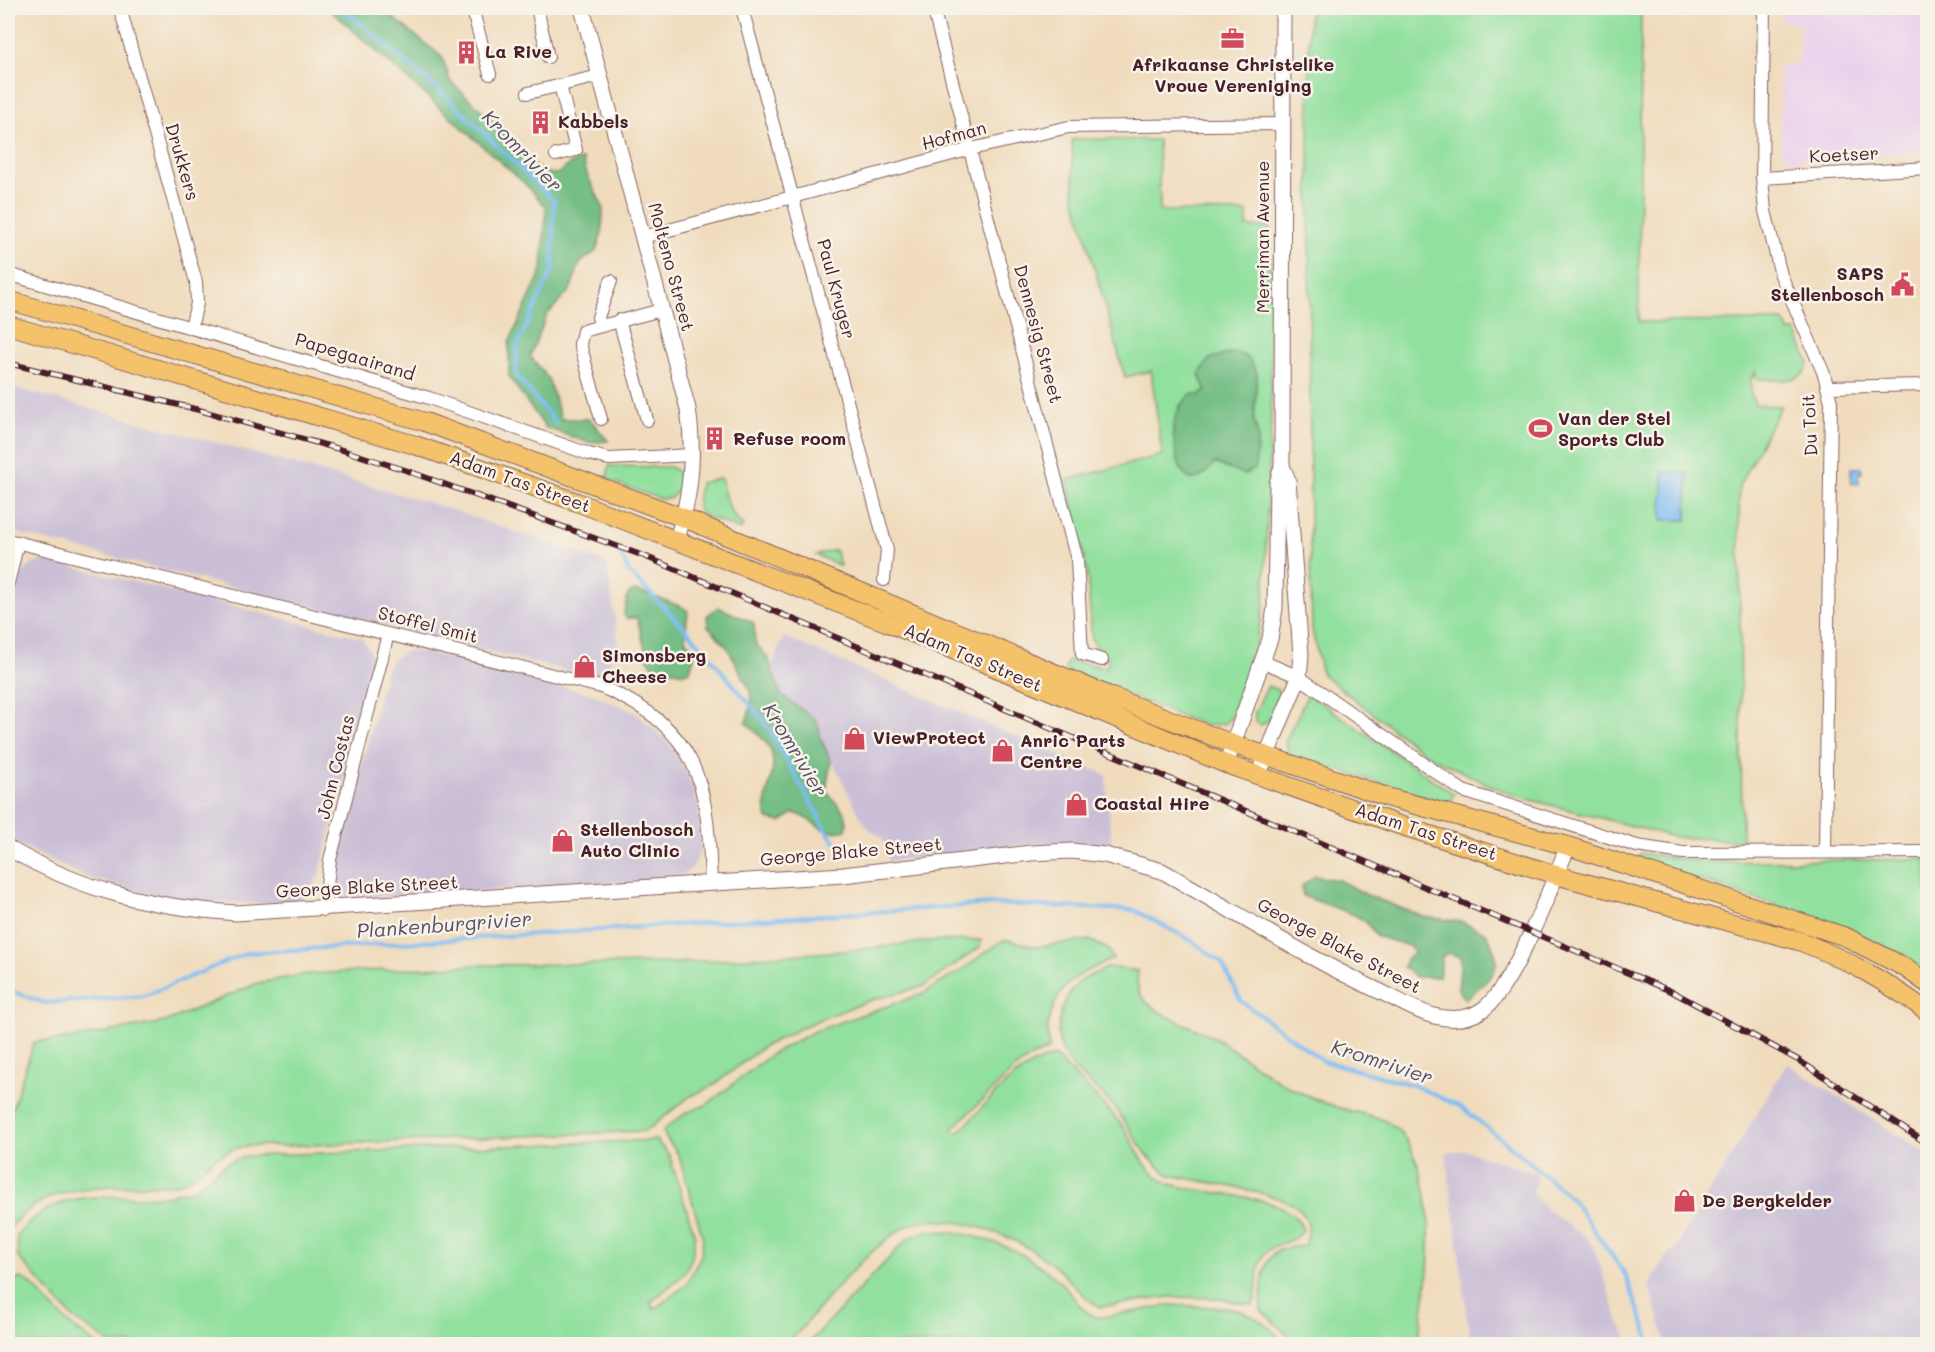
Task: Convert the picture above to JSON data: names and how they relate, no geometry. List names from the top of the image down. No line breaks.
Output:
{"streets":{"main road":["Adam Tas Street"],"street":["Hofman","Koetser","Drukkers","Merriman Avenue","Molteno Street","Paul Kruger","Dennesig Street","Papegaairand","Du Toit","Stoffel Smit","John Costas","George Blake Street"]},"crossings":[["Hofman","Merriman Avenue"],["Hofman","Molteno Street"],["Hofman","Paul Kruger"],["Hofman","Dennesig Street"],["Koetser","Du Toit"],["Drukkers","Papegaairand"],["Merriman Avenue","Adam Tas Street"],["Molteno Street","Papegaairand"],["Molteno Street","Adam Tas Street"],["Adam Tas Street","George Blake Street"],["Stoffel Smit","John Costas"],["Stoffel Smit","George Blake Street"],["John Costas","George Blake Street"]],"water":["Kromrivier","Plankenburgrivier"],"places":{"office":["Afrikaanse Christelike Vroue Vereniging"],"building":["La Rive","Kabbels","Refuse room"],"public building":["SAPS Stellenbosch"],"sports":["Van der Stel Sports Club"],"shop":["Simonsberg Cheese","ViewProtect","Anric Parts Centre","Coastal Hire","Stellenbosch Auto Clinic","De Bergkelder"]}}
